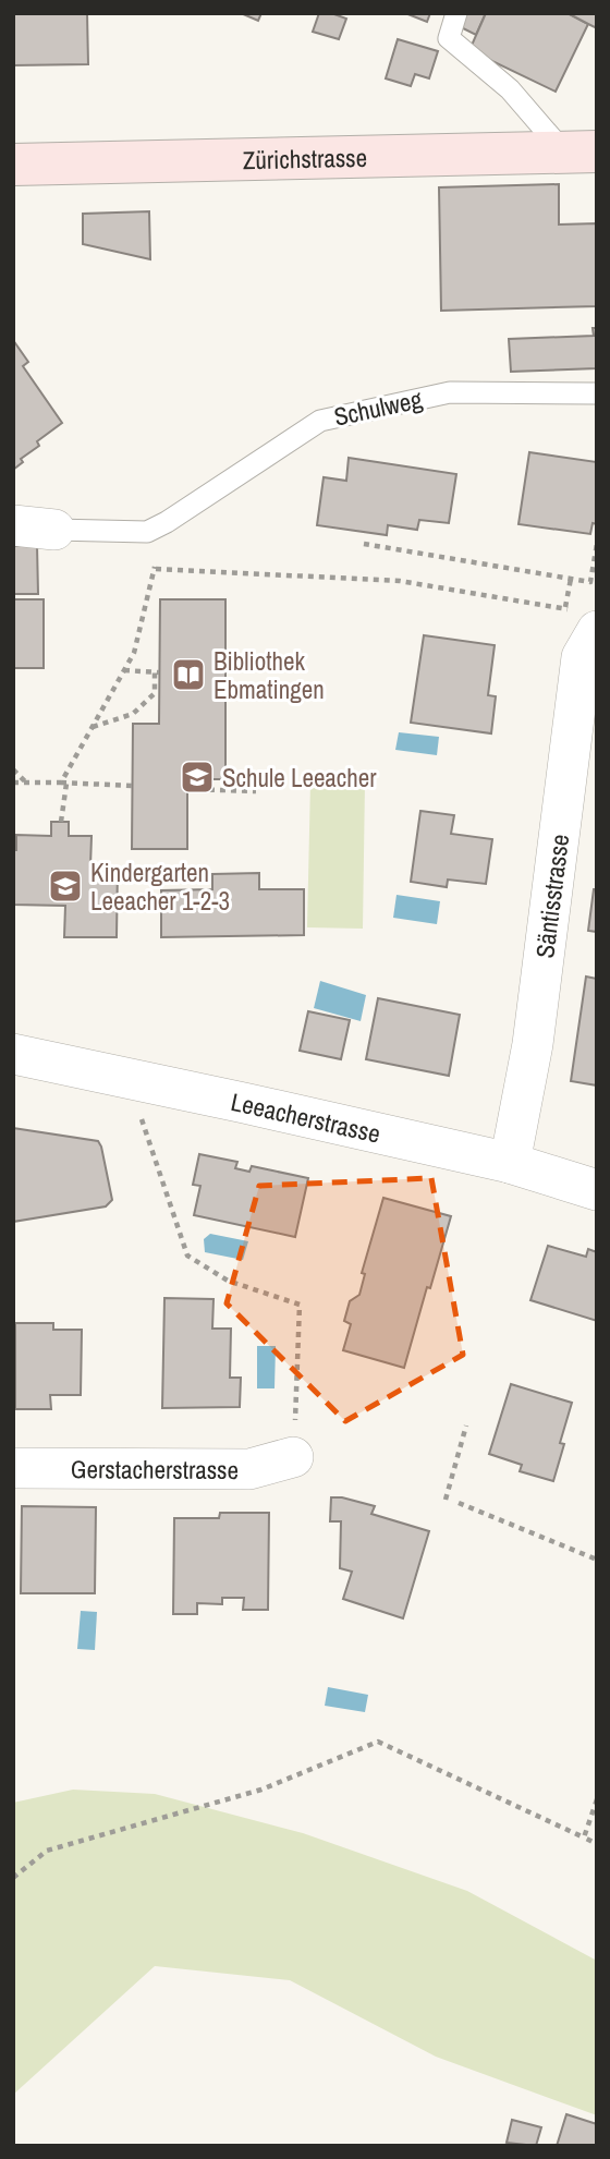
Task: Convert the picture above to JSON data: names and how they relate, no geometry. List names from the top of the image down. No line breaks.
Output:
{"streets":{"main road":["Zürichstrasse"],"street":["Säntisstrasse","Leeacherstrasse","Gerstacherstrasse"],"lane":["Schulweg"]},"crossings":[["Säntisstrasse","Leeacherstrasse"]],"places":{"library":["Bibliothek Ebmatingen"],"school or university":["Schule Leeacher","Kindergarten Leeacher 1-2-3"]}}
